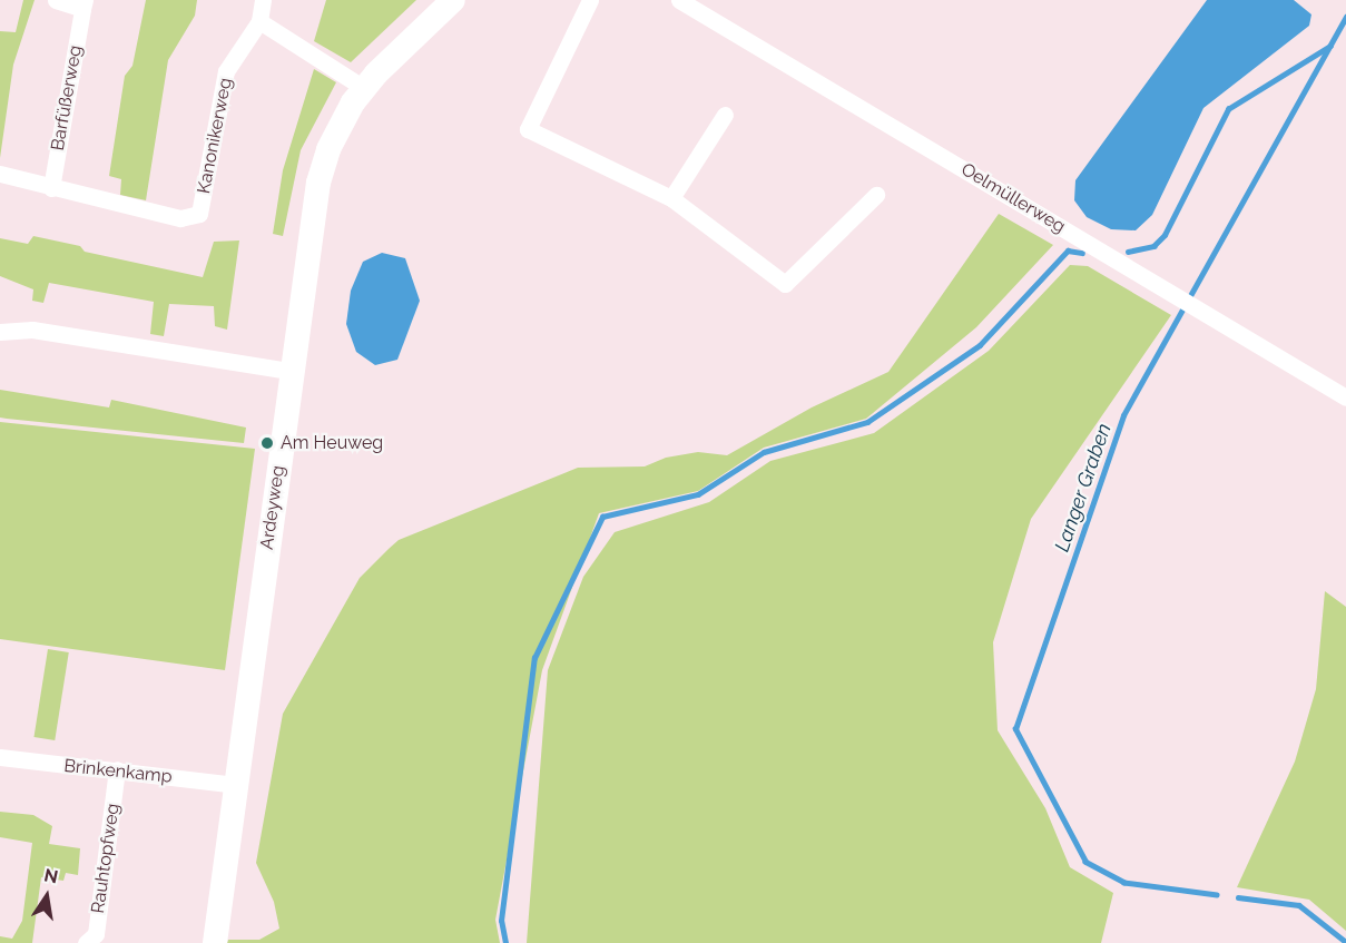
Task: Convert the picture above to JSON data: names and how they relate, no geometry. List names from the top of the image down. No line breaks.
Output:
{"streets":{"main road":["Ardeyweg"],"street":["Barfüßerweg","Kanonikerweg","Oelmüllerweg","Brinkenkamp","Rauhtopfweg"]},"crossings":[["Barfüßerweg","Kanonikerweg"],["Ardeyweg","Brinkenkamp"],["Brinkenkamp","Rauhtopfweg"]],"water":["Langer Graben"],"places":["Am Heuweg"],"north":"top"}
